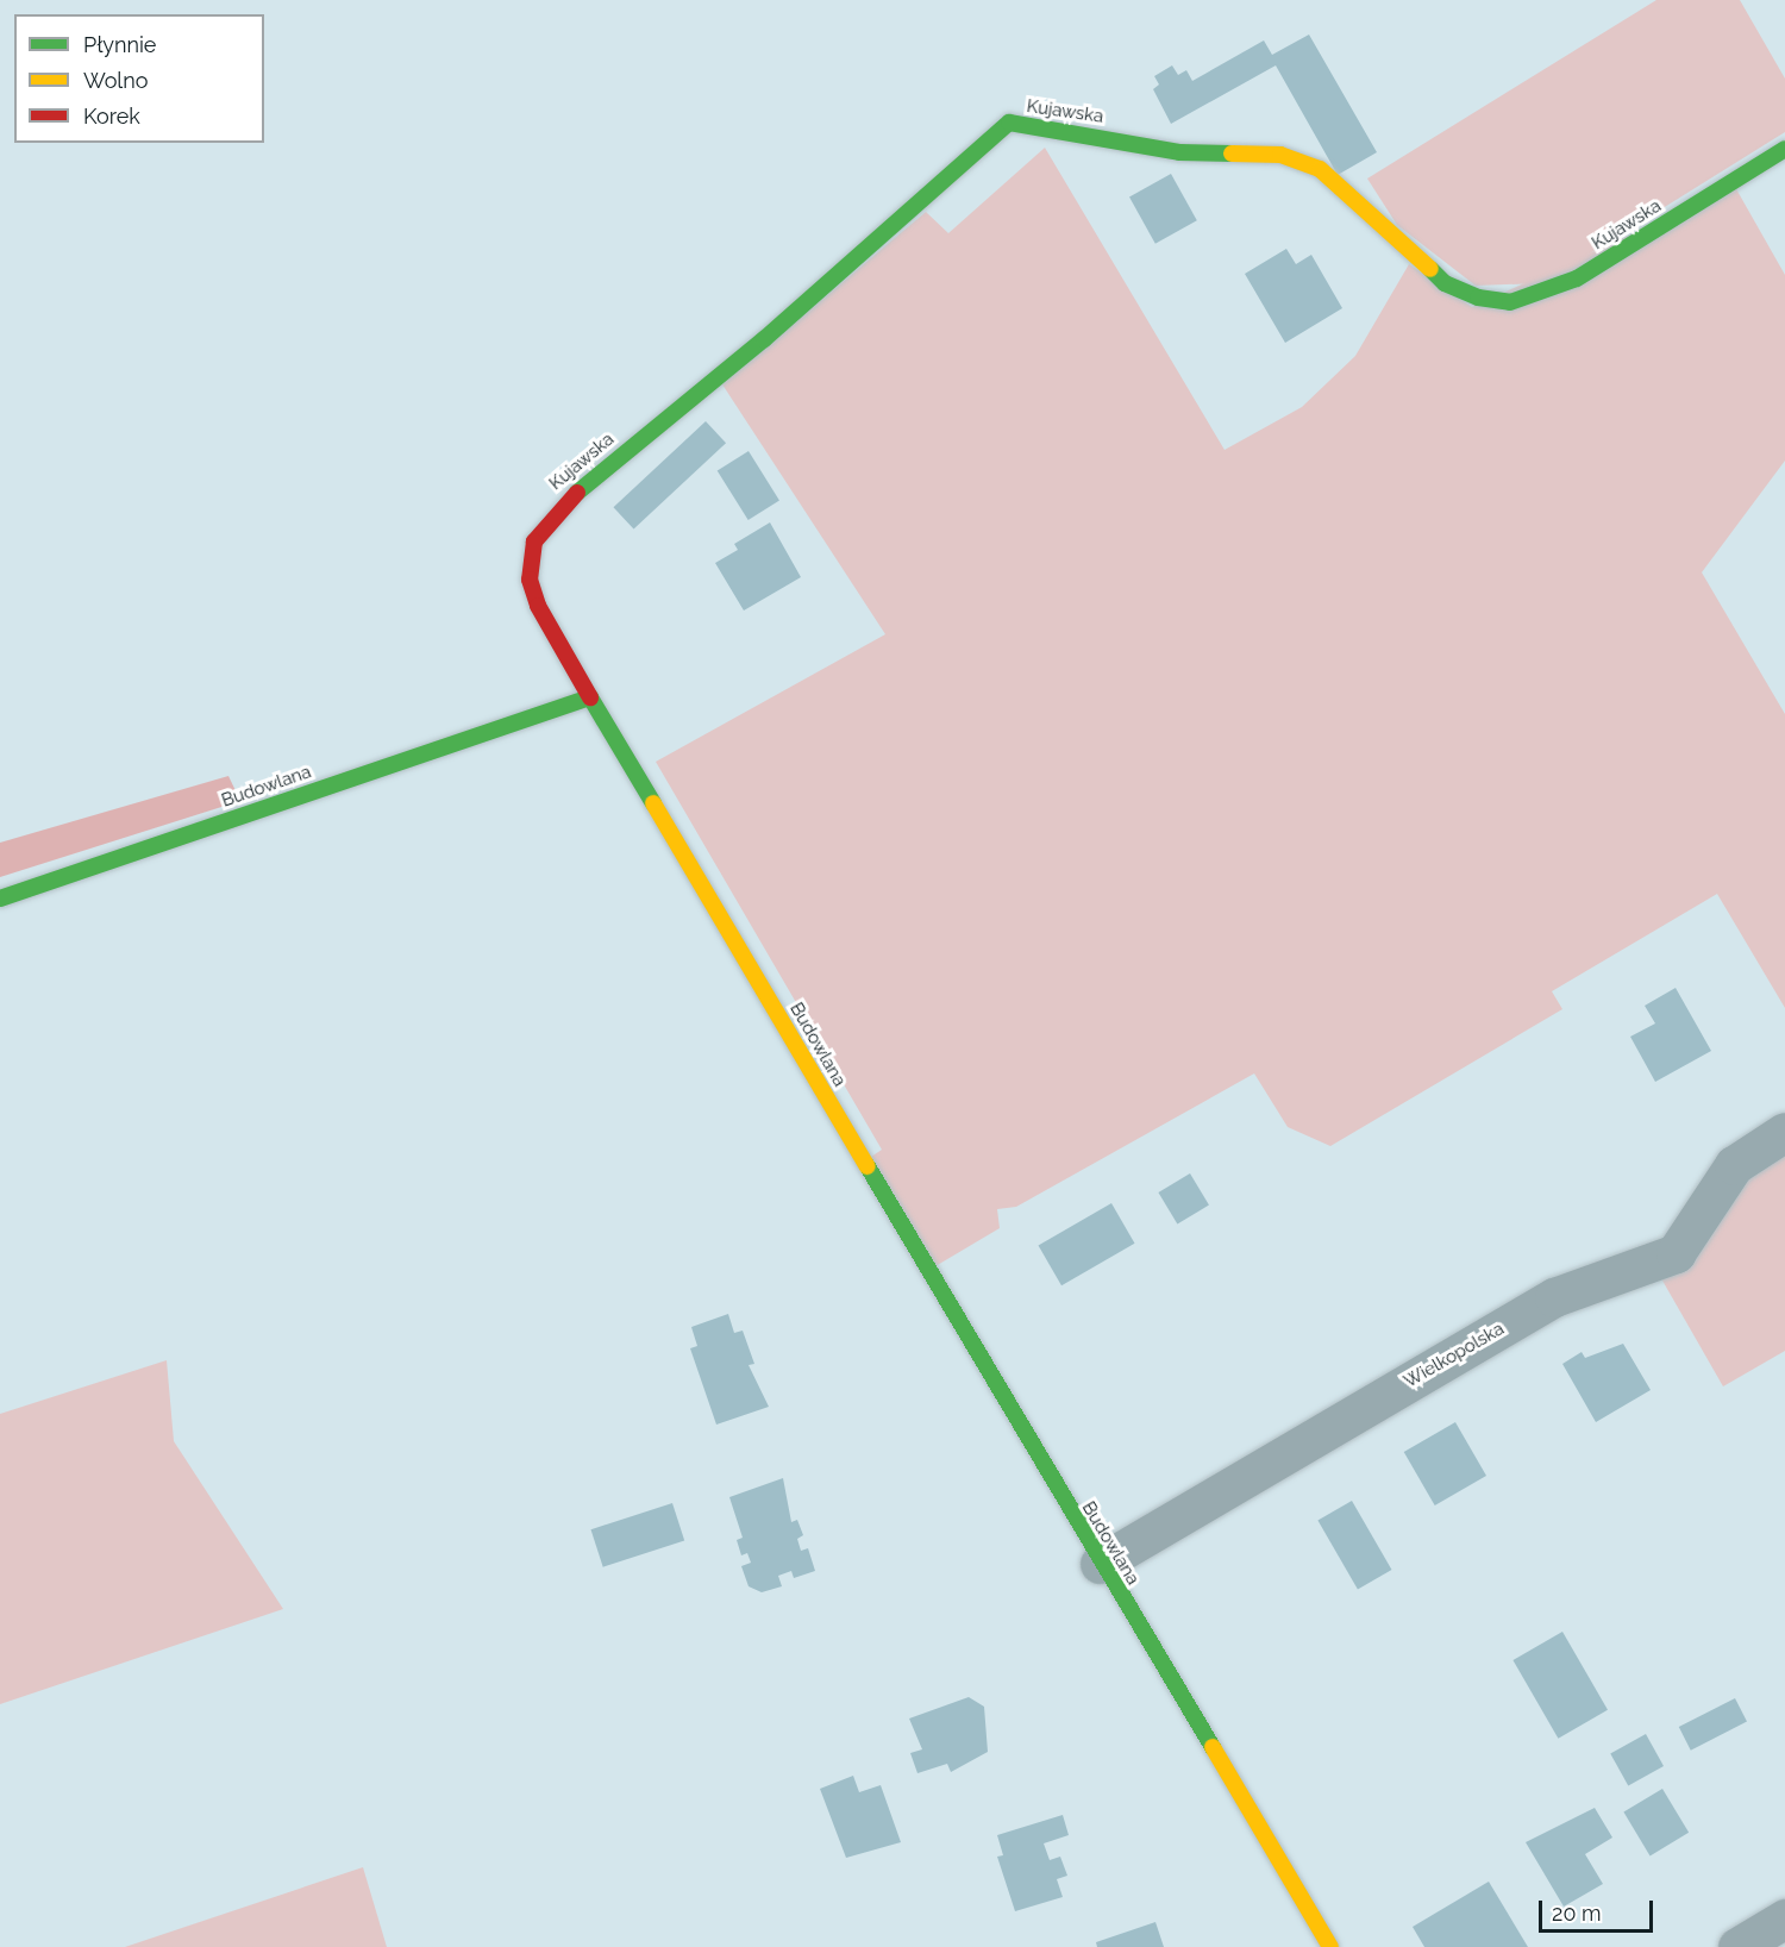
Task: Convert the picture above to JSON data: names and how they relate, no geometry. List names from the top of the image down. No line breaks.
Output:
{"streets":{"street":["Kujawska","Budowlana","Wielkopolska"]},"crossings":[["Kujawska","Budowlana"],["Budowlana","Wielkopolska"]],"legend":["Płynnie","Wolno","Korek"],"scale_bar":"20 m"}
